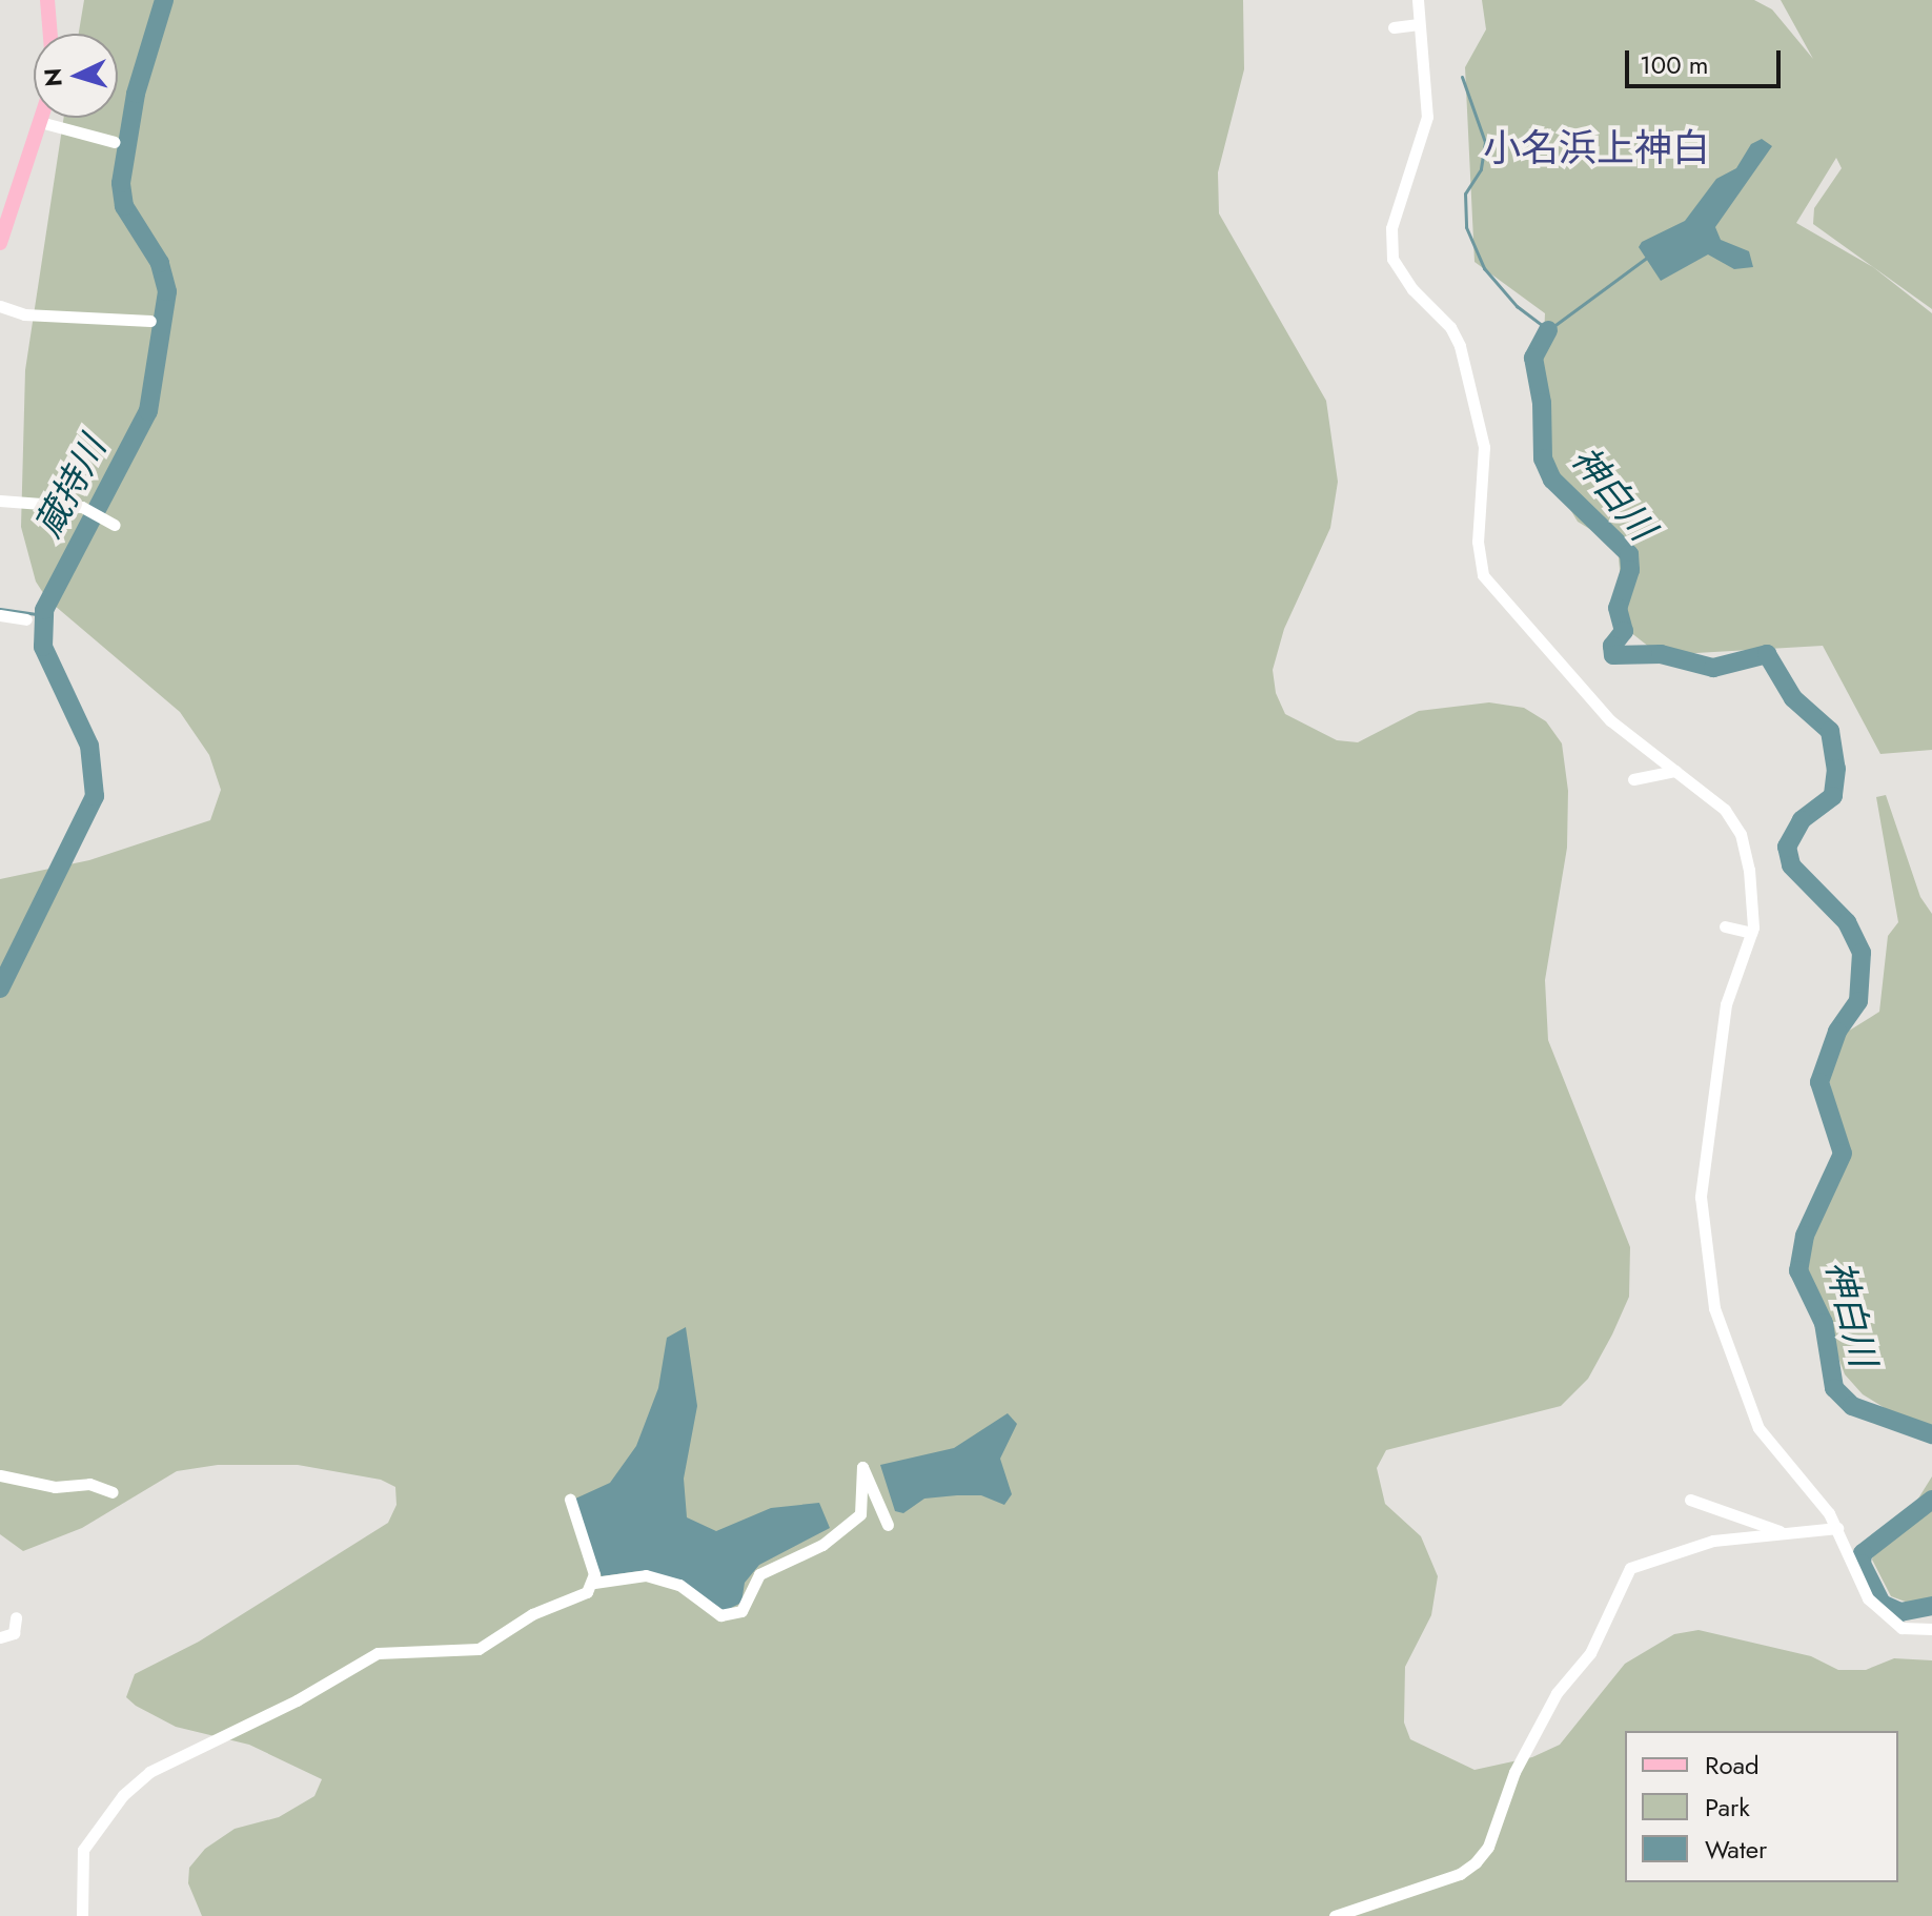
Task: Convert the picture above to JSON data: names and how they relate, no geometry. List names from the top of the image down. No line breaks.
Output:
{"districts":["小名浜上神白"],"water":["蔵持川","神白川"],"legend":["Road","Park","Water"],"scale_bar":"100 m","north":"left"}
